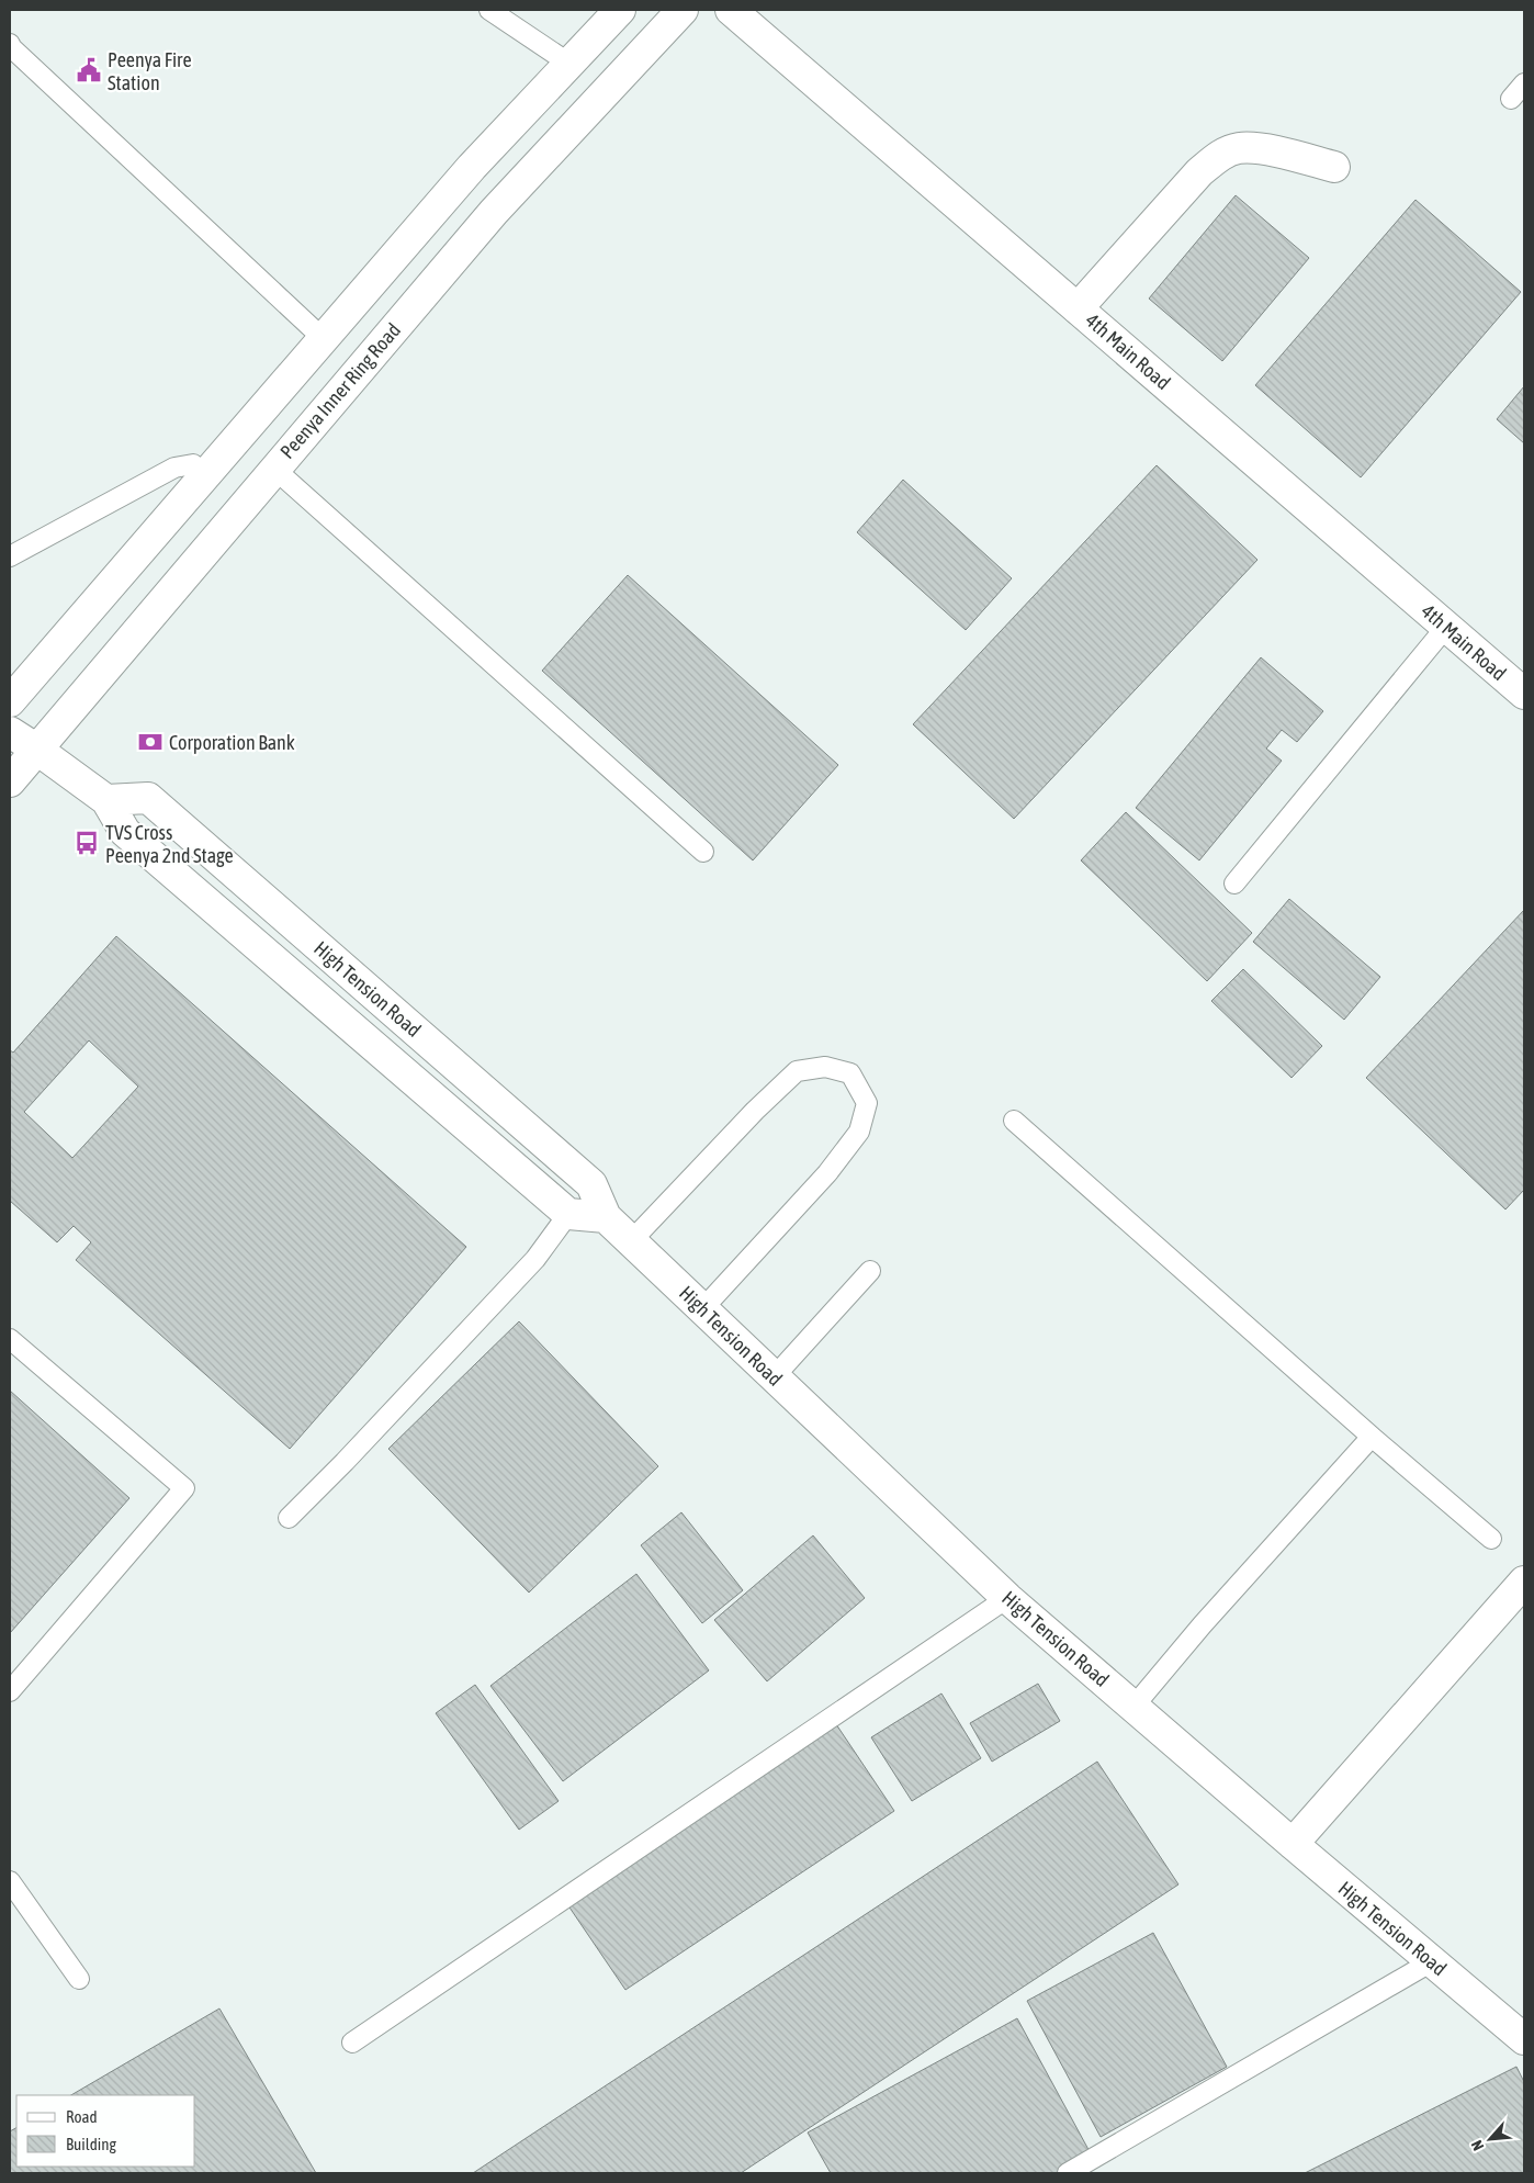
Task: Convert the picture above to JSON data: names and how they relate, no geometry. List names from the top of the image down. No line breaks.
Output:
{"streets":{"main road":["4th Main Road","Peenya Inner Ring Road","High Tension Road"]},"crossings":[["Peenya Inner Ring Road","High Tension Road"]],"places":{"public building":["Peenya Fire Station"],"bank":["Corporation Bank"],"bus stop":["TVS Cross Peenya 2nd Stage"]},"legend":["Road","Building"],"north":"bottom left"}
